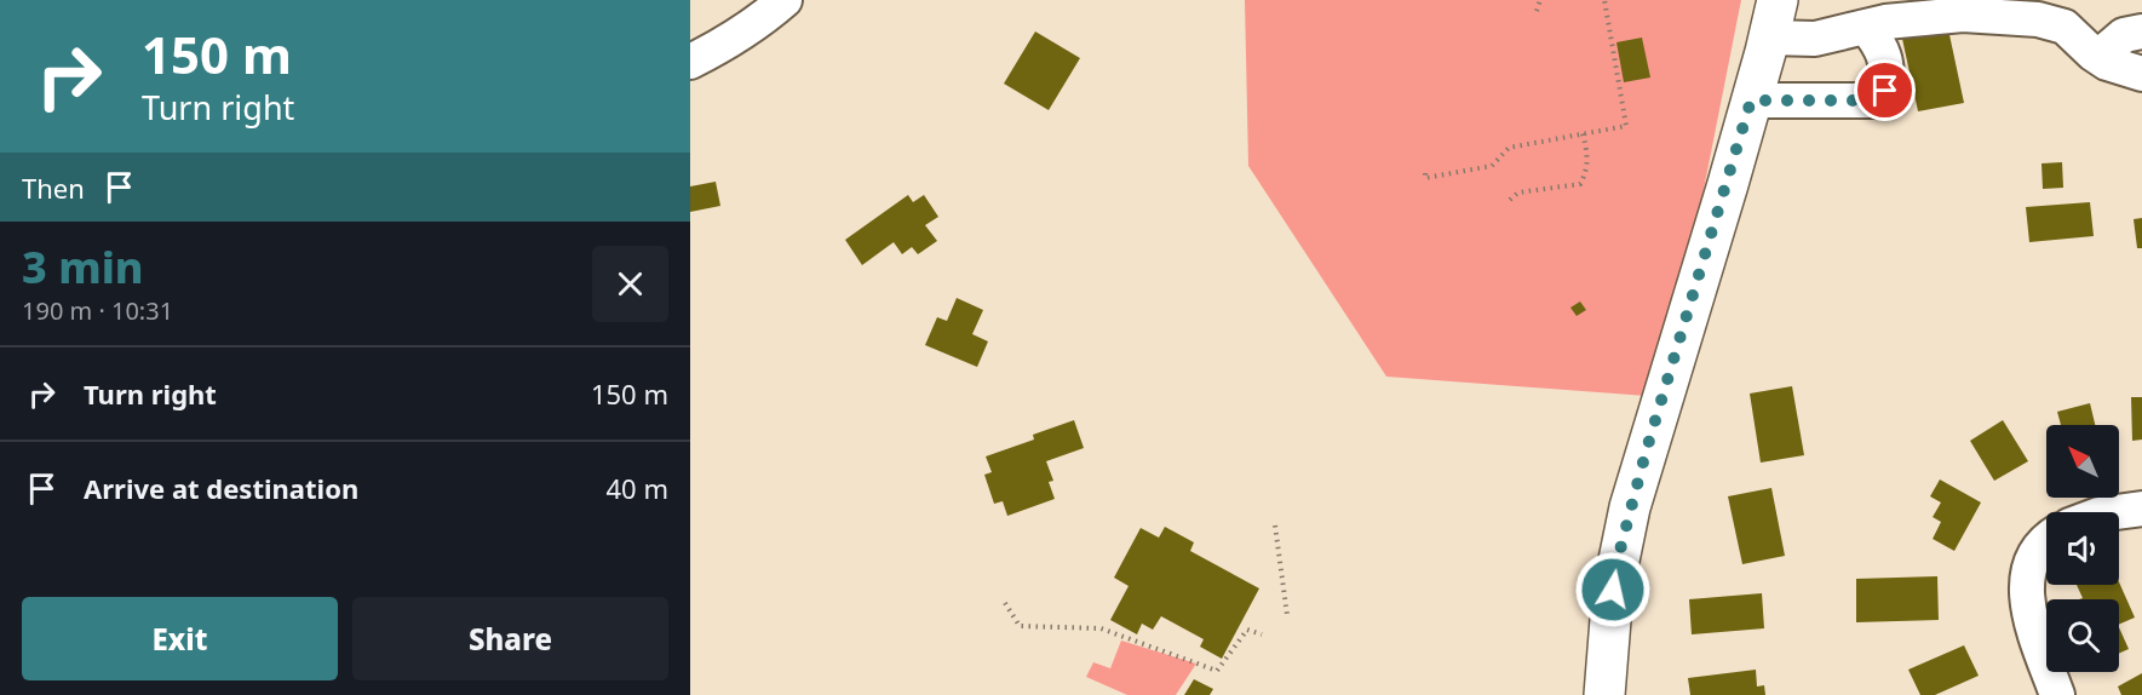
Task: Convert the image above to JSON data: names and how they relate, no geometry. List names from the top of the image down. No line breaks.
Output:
{"north":"top left","page":{"turn":["150 m","Turn right"],"then":"Then","heading":["3 min","190 m · 10:31"],"list":[{"name":"Turn right","value":"150 m"},{"name":"Arrive at destination","value":"40 m"}],"buttons":["Exit","Share"]}}
